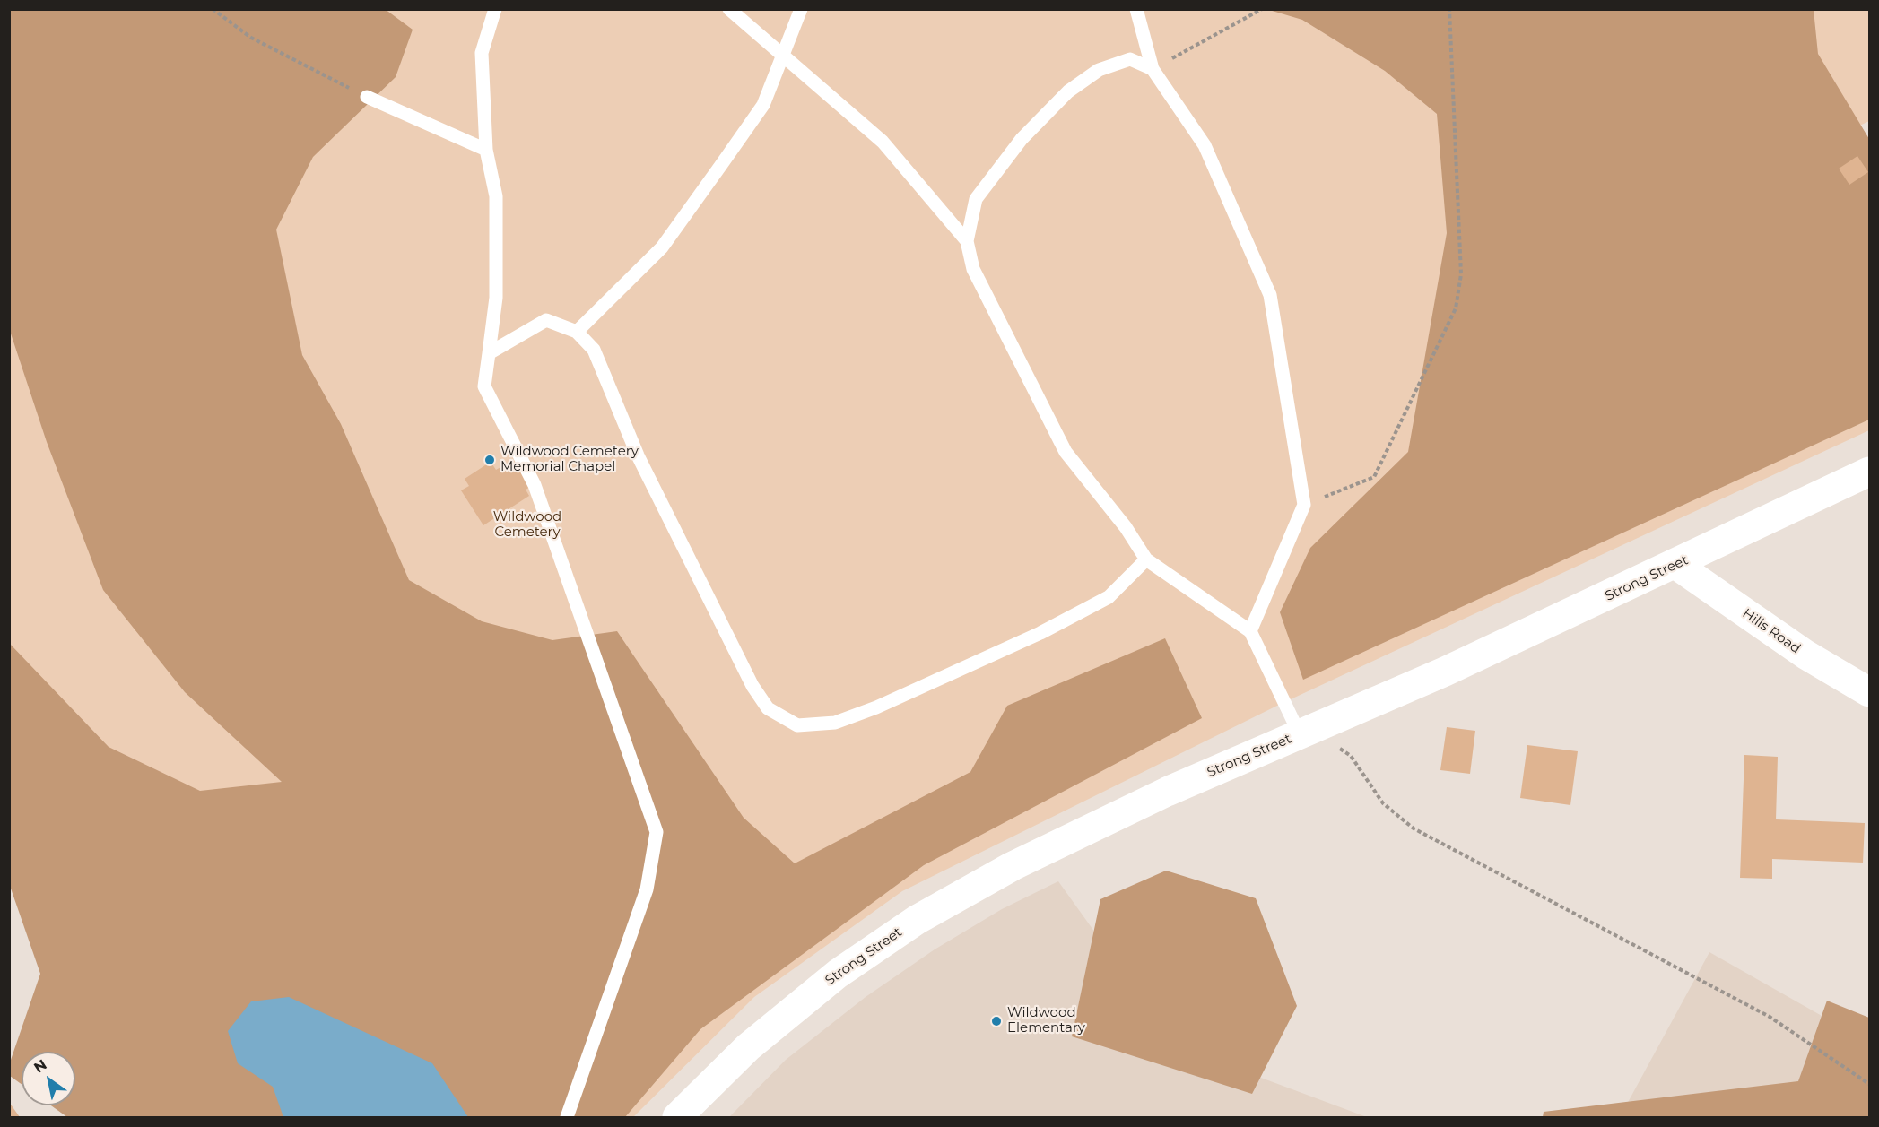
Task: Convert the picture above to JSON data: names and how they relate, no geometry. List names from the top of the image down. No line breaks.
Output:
{"streets":{"main road":["Strong Street","Hills Road"]},"crossings":[["Strong Street","Hills Road"]],"parks":["Wildwood Cemetery"],"places":["Wildwood Cemetery Memorial Chapel","Wildwood Elementary"],"north":"top left"}
